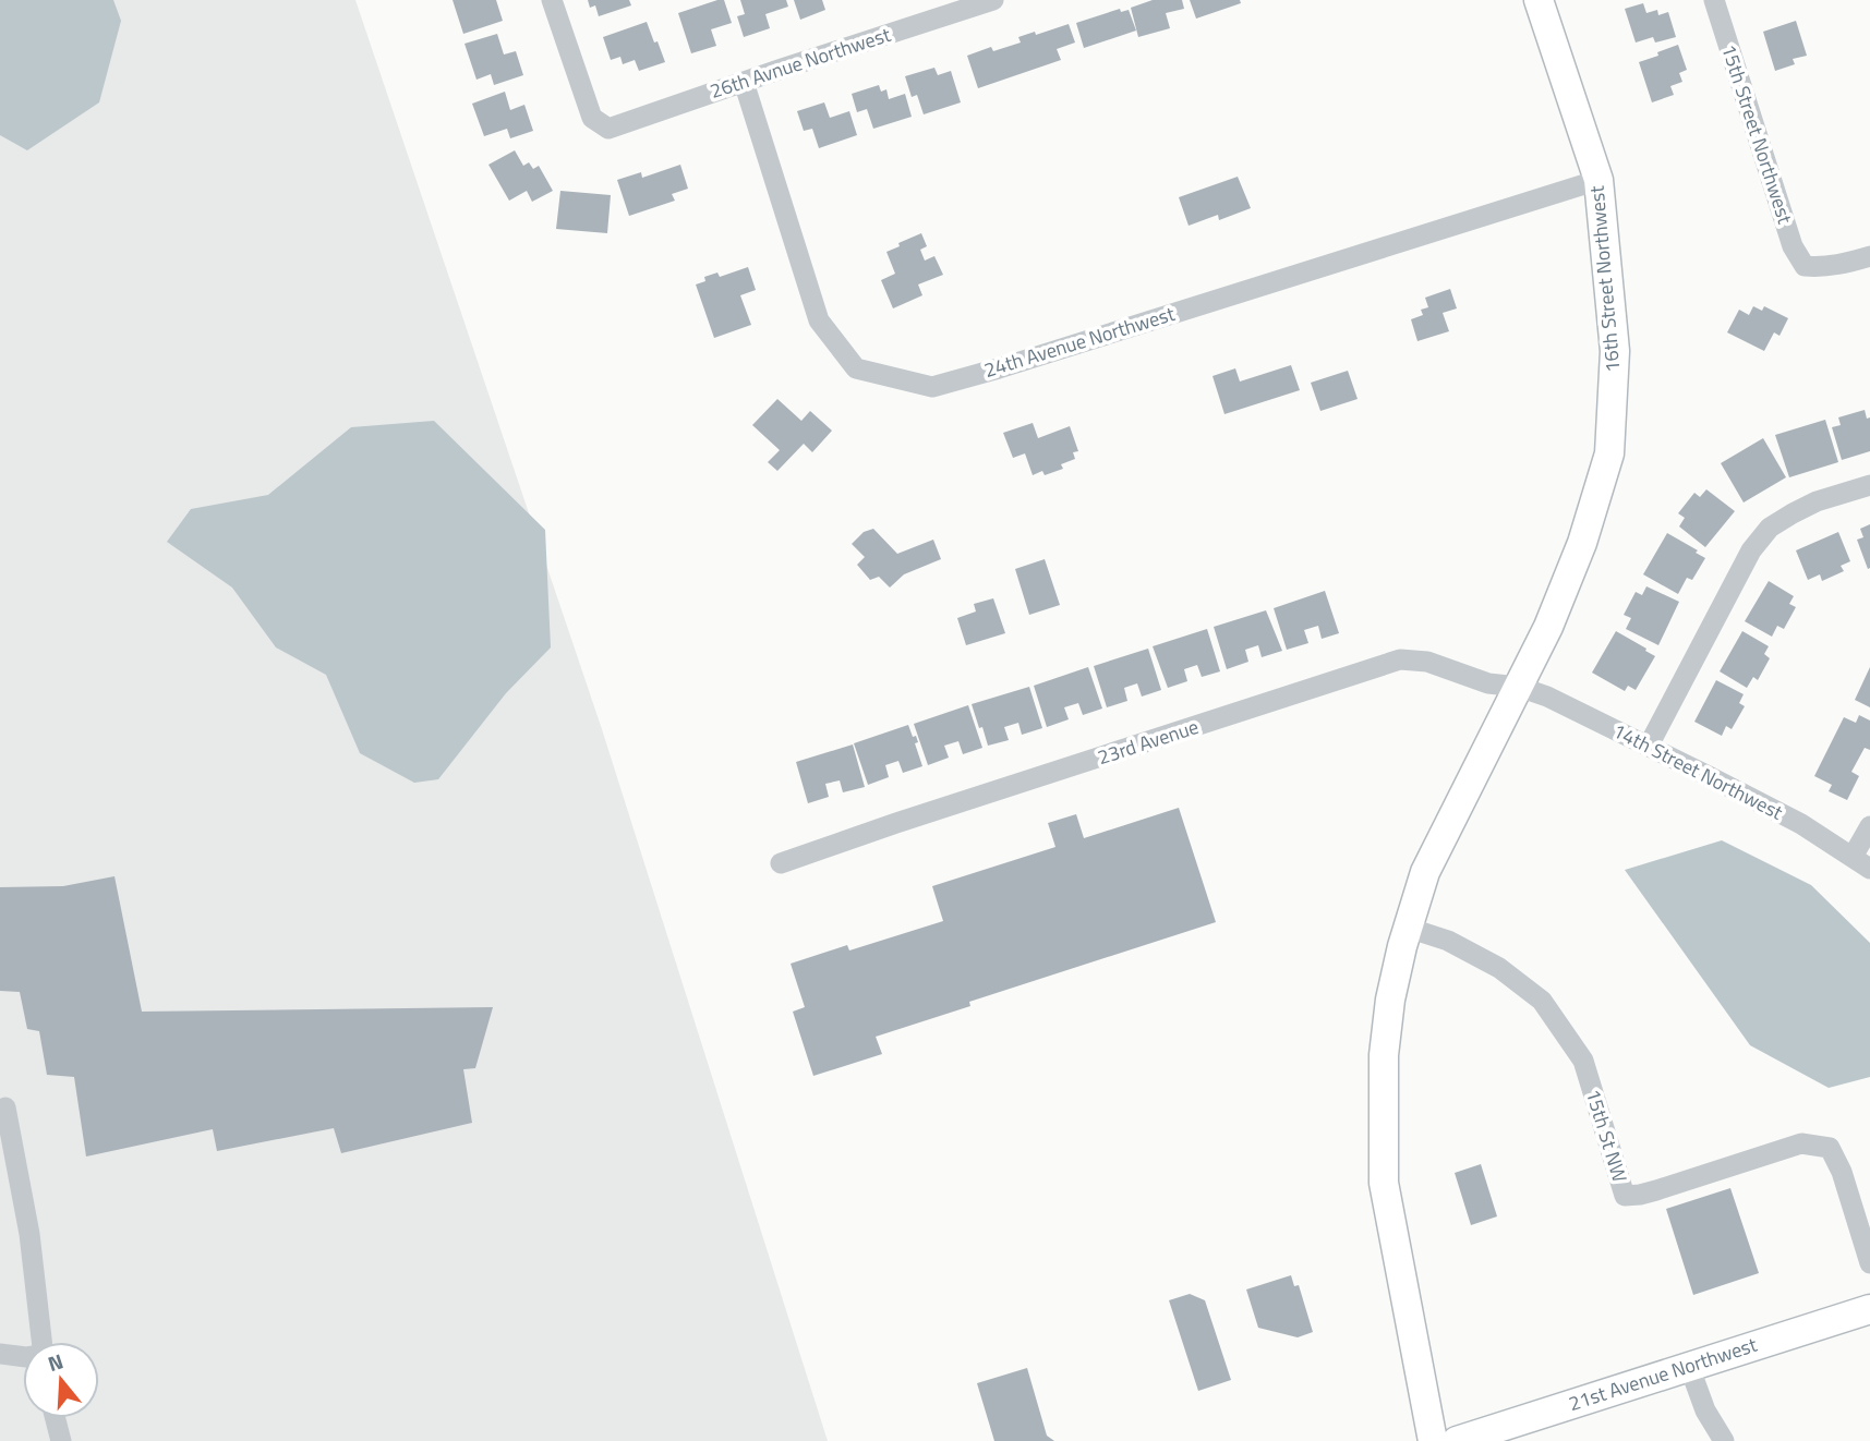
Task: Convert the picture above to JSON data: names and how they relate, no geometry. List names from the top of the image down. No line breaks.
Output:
{"streets":{"street":["26th Avnue Northwest","15th Street Northwest","16th Street Northwest","24th Avenue Northwest","23rd Avenue","14th Street Northwest","15th St NW","21st Avenue Northwest"]},"crossings":[["26th Avnue Northwest","24th Avenue Northwest"],["16th Street Northwest","24th Avenue Northwest"],["16th Street Northwest","23rd Avenue"],["16th Street Northwest","14th Street Northwest"],["16th Street Northwest","15th St NW"],["23rd Avenue","14th Street Northwest"]],"north":"top"}
